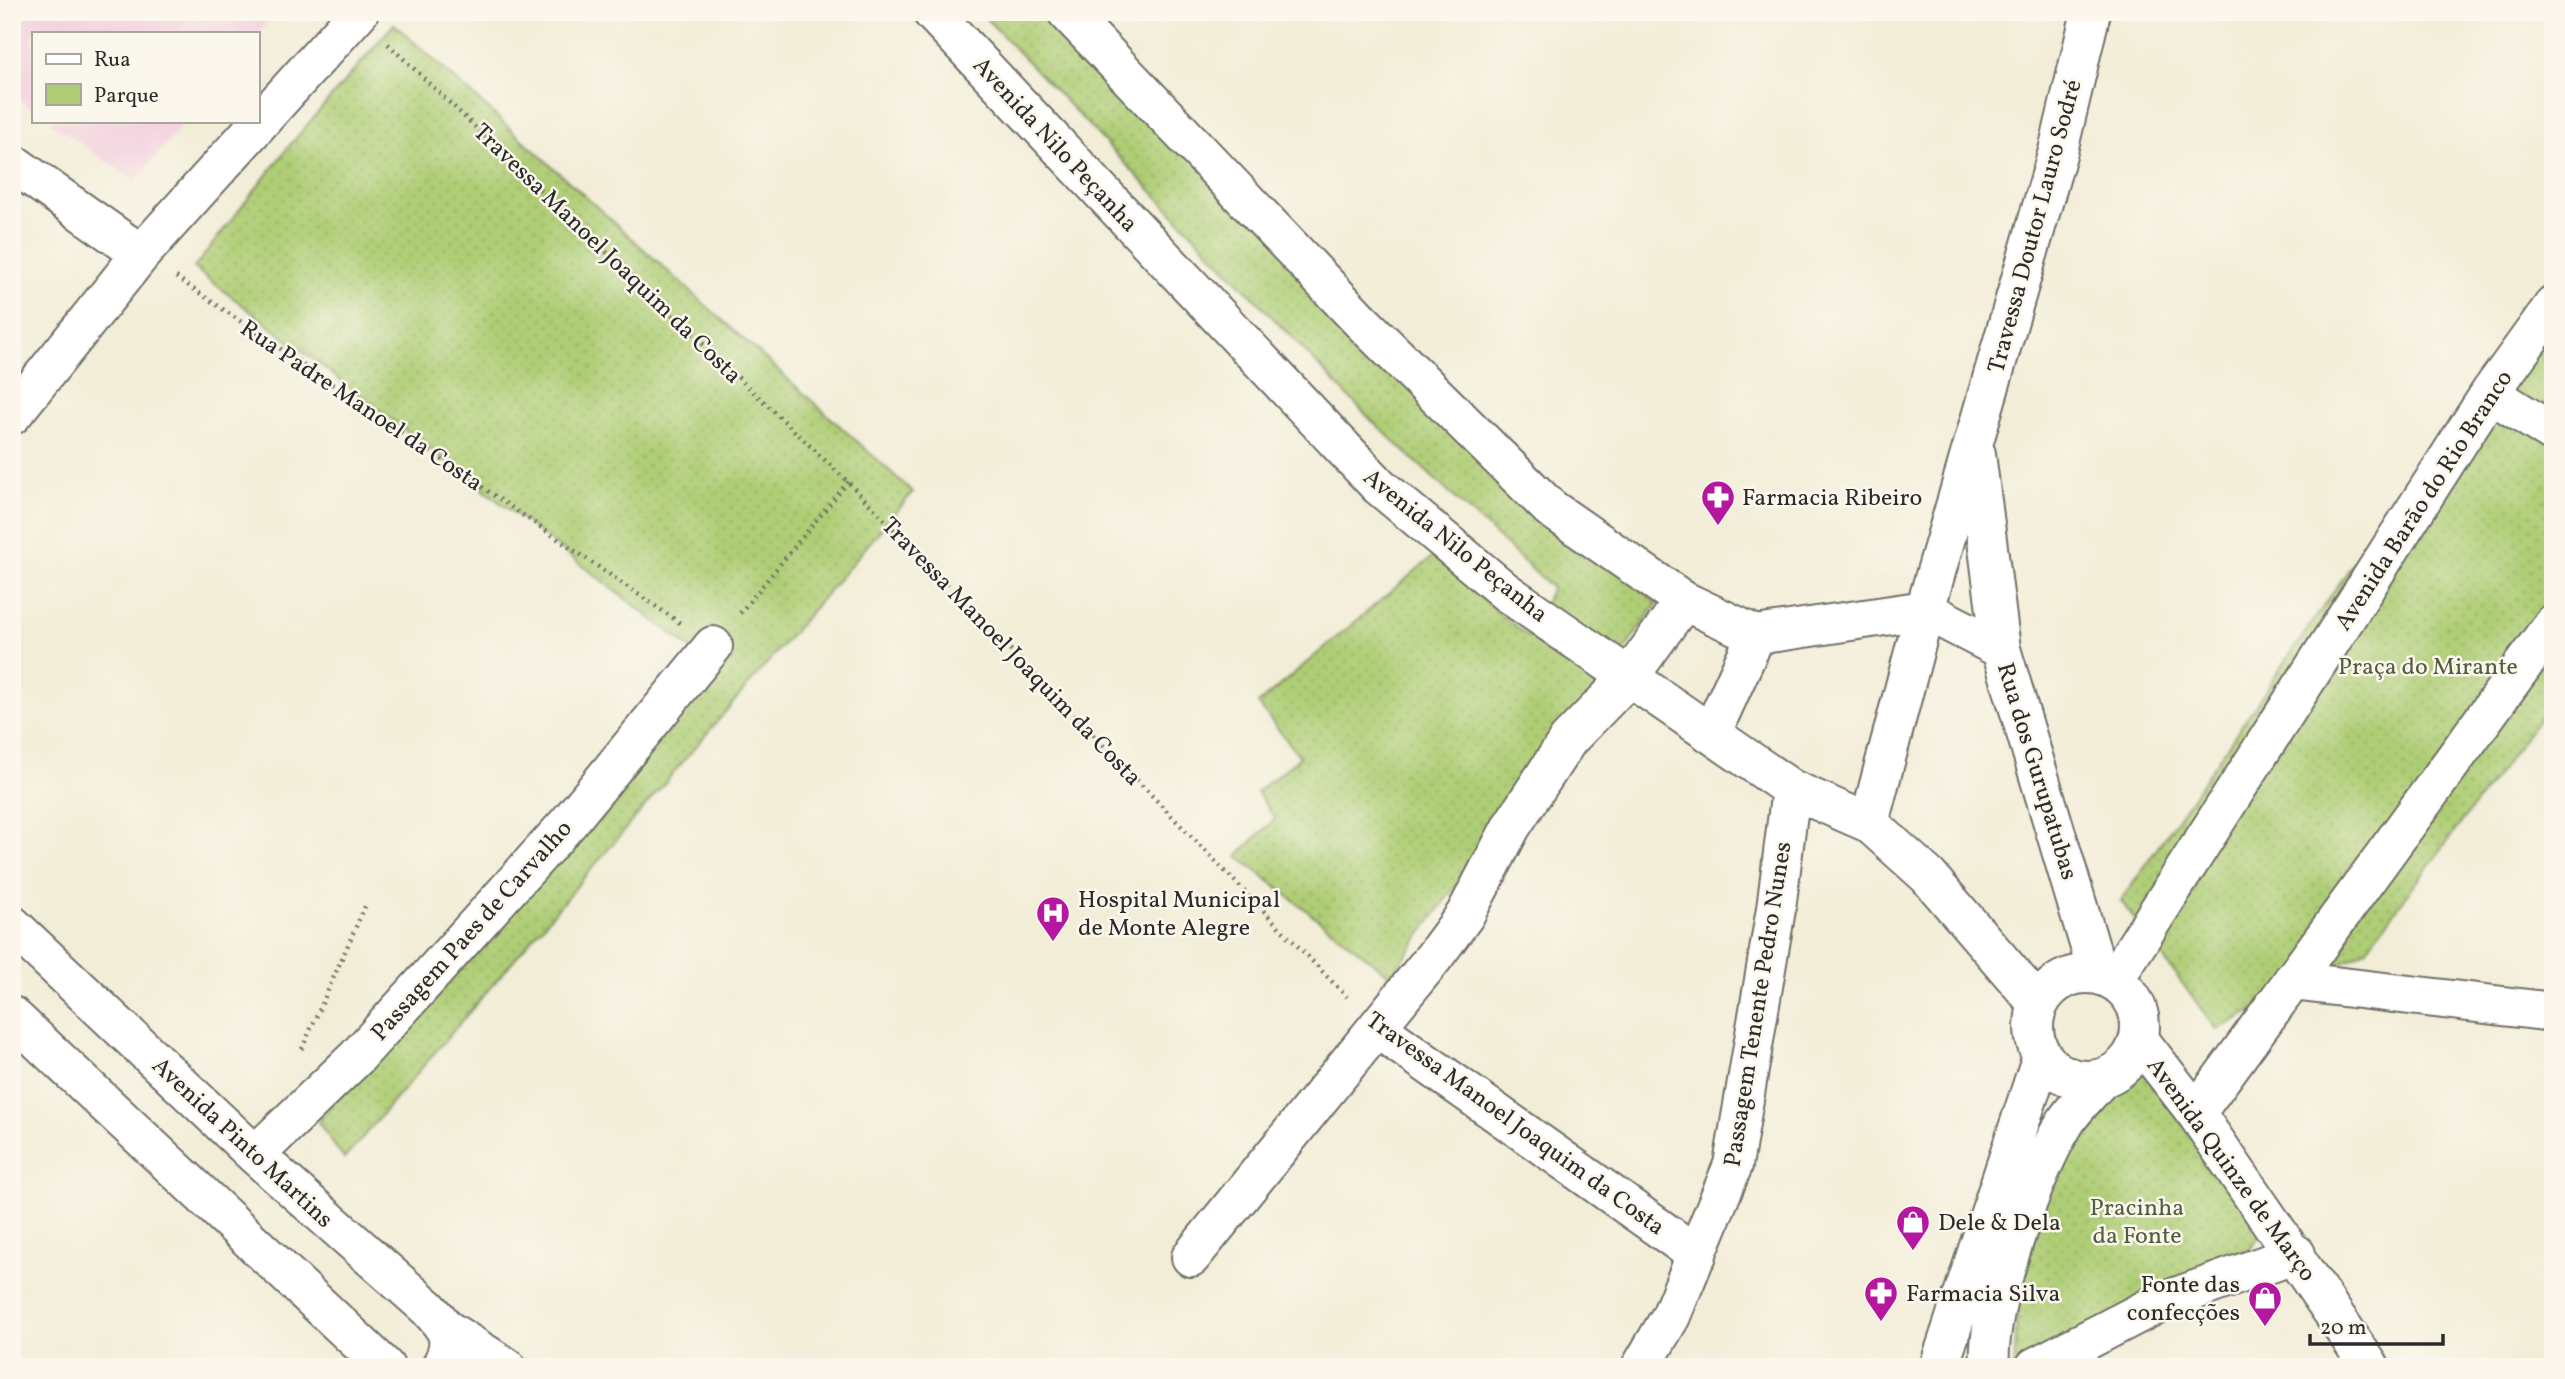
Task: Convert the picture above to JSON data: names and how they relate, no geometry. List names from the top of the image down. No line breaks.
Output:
{"streets":{"street":["Avenida Nilo Peçanha","Travessa Doutor Lauro Sodré","Travessa Manoel Joaquim da Costa","Avenida Barão do Rio Branco","Rua dos Gurupatubas","Passagem Paes de Carvalho","Passagem Tenente Pedro Nunes","Avenida Pinto Martins","Avenida Quinze de Março"],"path":["Rua Padre Manoel da Costa"]},"crossings":[["Avenida Nilo Peçanha","Travessa Doutor Lauro Sodré"],["Avenida Nilo Peçanha","Avenida Barão do Rio Branco"],["Avenida Nilo Peçanha","Rua dos Gurupatubas"],["Avenida Nilo Peçanha","Passagem Tenente Pedro Nunes"],["Avenida Nilo Peçanha","Avenida Quinze de Março"],["Travessa Doutor Lauro Sodré","Rua dos Gurupatubas"],["Travessa Manoel Joaquim da Costa","Passagem Tenente Pedro Nunes"],["Rua Padre Manoel da Costa","Passagem Paes de Carvalho"],["Avenida Barão do Rio Branco","Rua dos Gurupatubas"],["Avenida Barão do Rio Branco","Avenida Quinze de Março"],["Rua dos Gurupatubas","Avenida Quinze de Março"],["Passagem Paes de Carvalho","Avenida Pinto Martins"]],"parks":["Praça do Mirante","Pracinha da Fonte"],"places":{"pharmacy":["Farmacia Ribeiro","Farmacia Silva"],"hospital":["Hospital Municipal de Monte Alegre"],"shop":["Dele & Dela","Fonte das confecções"]},"legend":["Rua","Parque"],"scale_bar":"20 m"}
